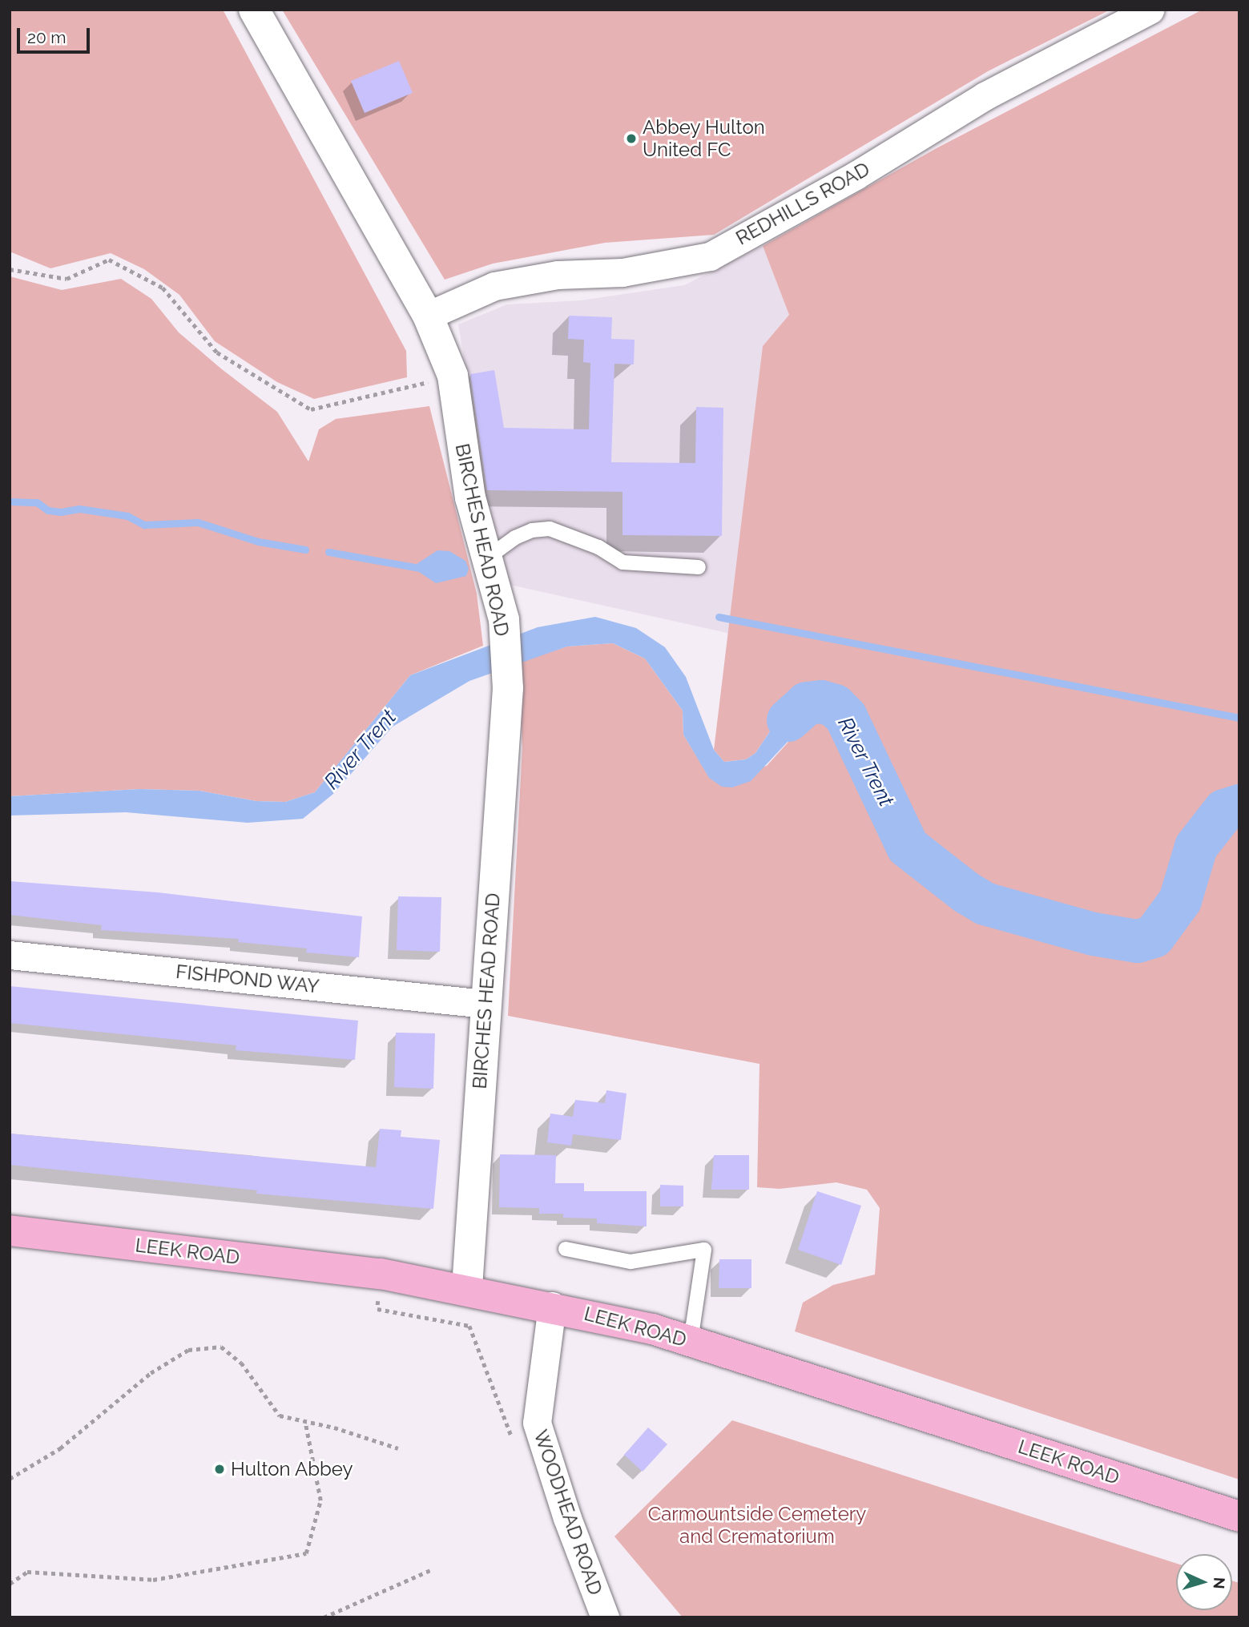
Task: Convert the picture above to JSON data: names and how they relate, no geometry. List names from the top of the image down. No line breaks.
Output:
{"streets":{"main road":["LEEK ROAD"],"street":["REDHILLS ROAD","BIRCHES HEAD ROAD","FISHPOND WAY","WOODHEAD ROAD"]},"crossings":[["REDHILLS ROAD","BIRCHES HEAD ROAD"],["BIRCHES HEAD ROAD","FISHPOND WAY"],["BIRCHES HEAD ROAD","LEEK ROAD"],["LEEK ROAD","WOODHEAD ROAD"]],"water":["River Trent"],"parks":["Carmountside Cemetery and Crematorium"],"places":["Abbey Hulton United FC","Hulton Abbey"],"scale_bar":"20 m","north":"right"}
